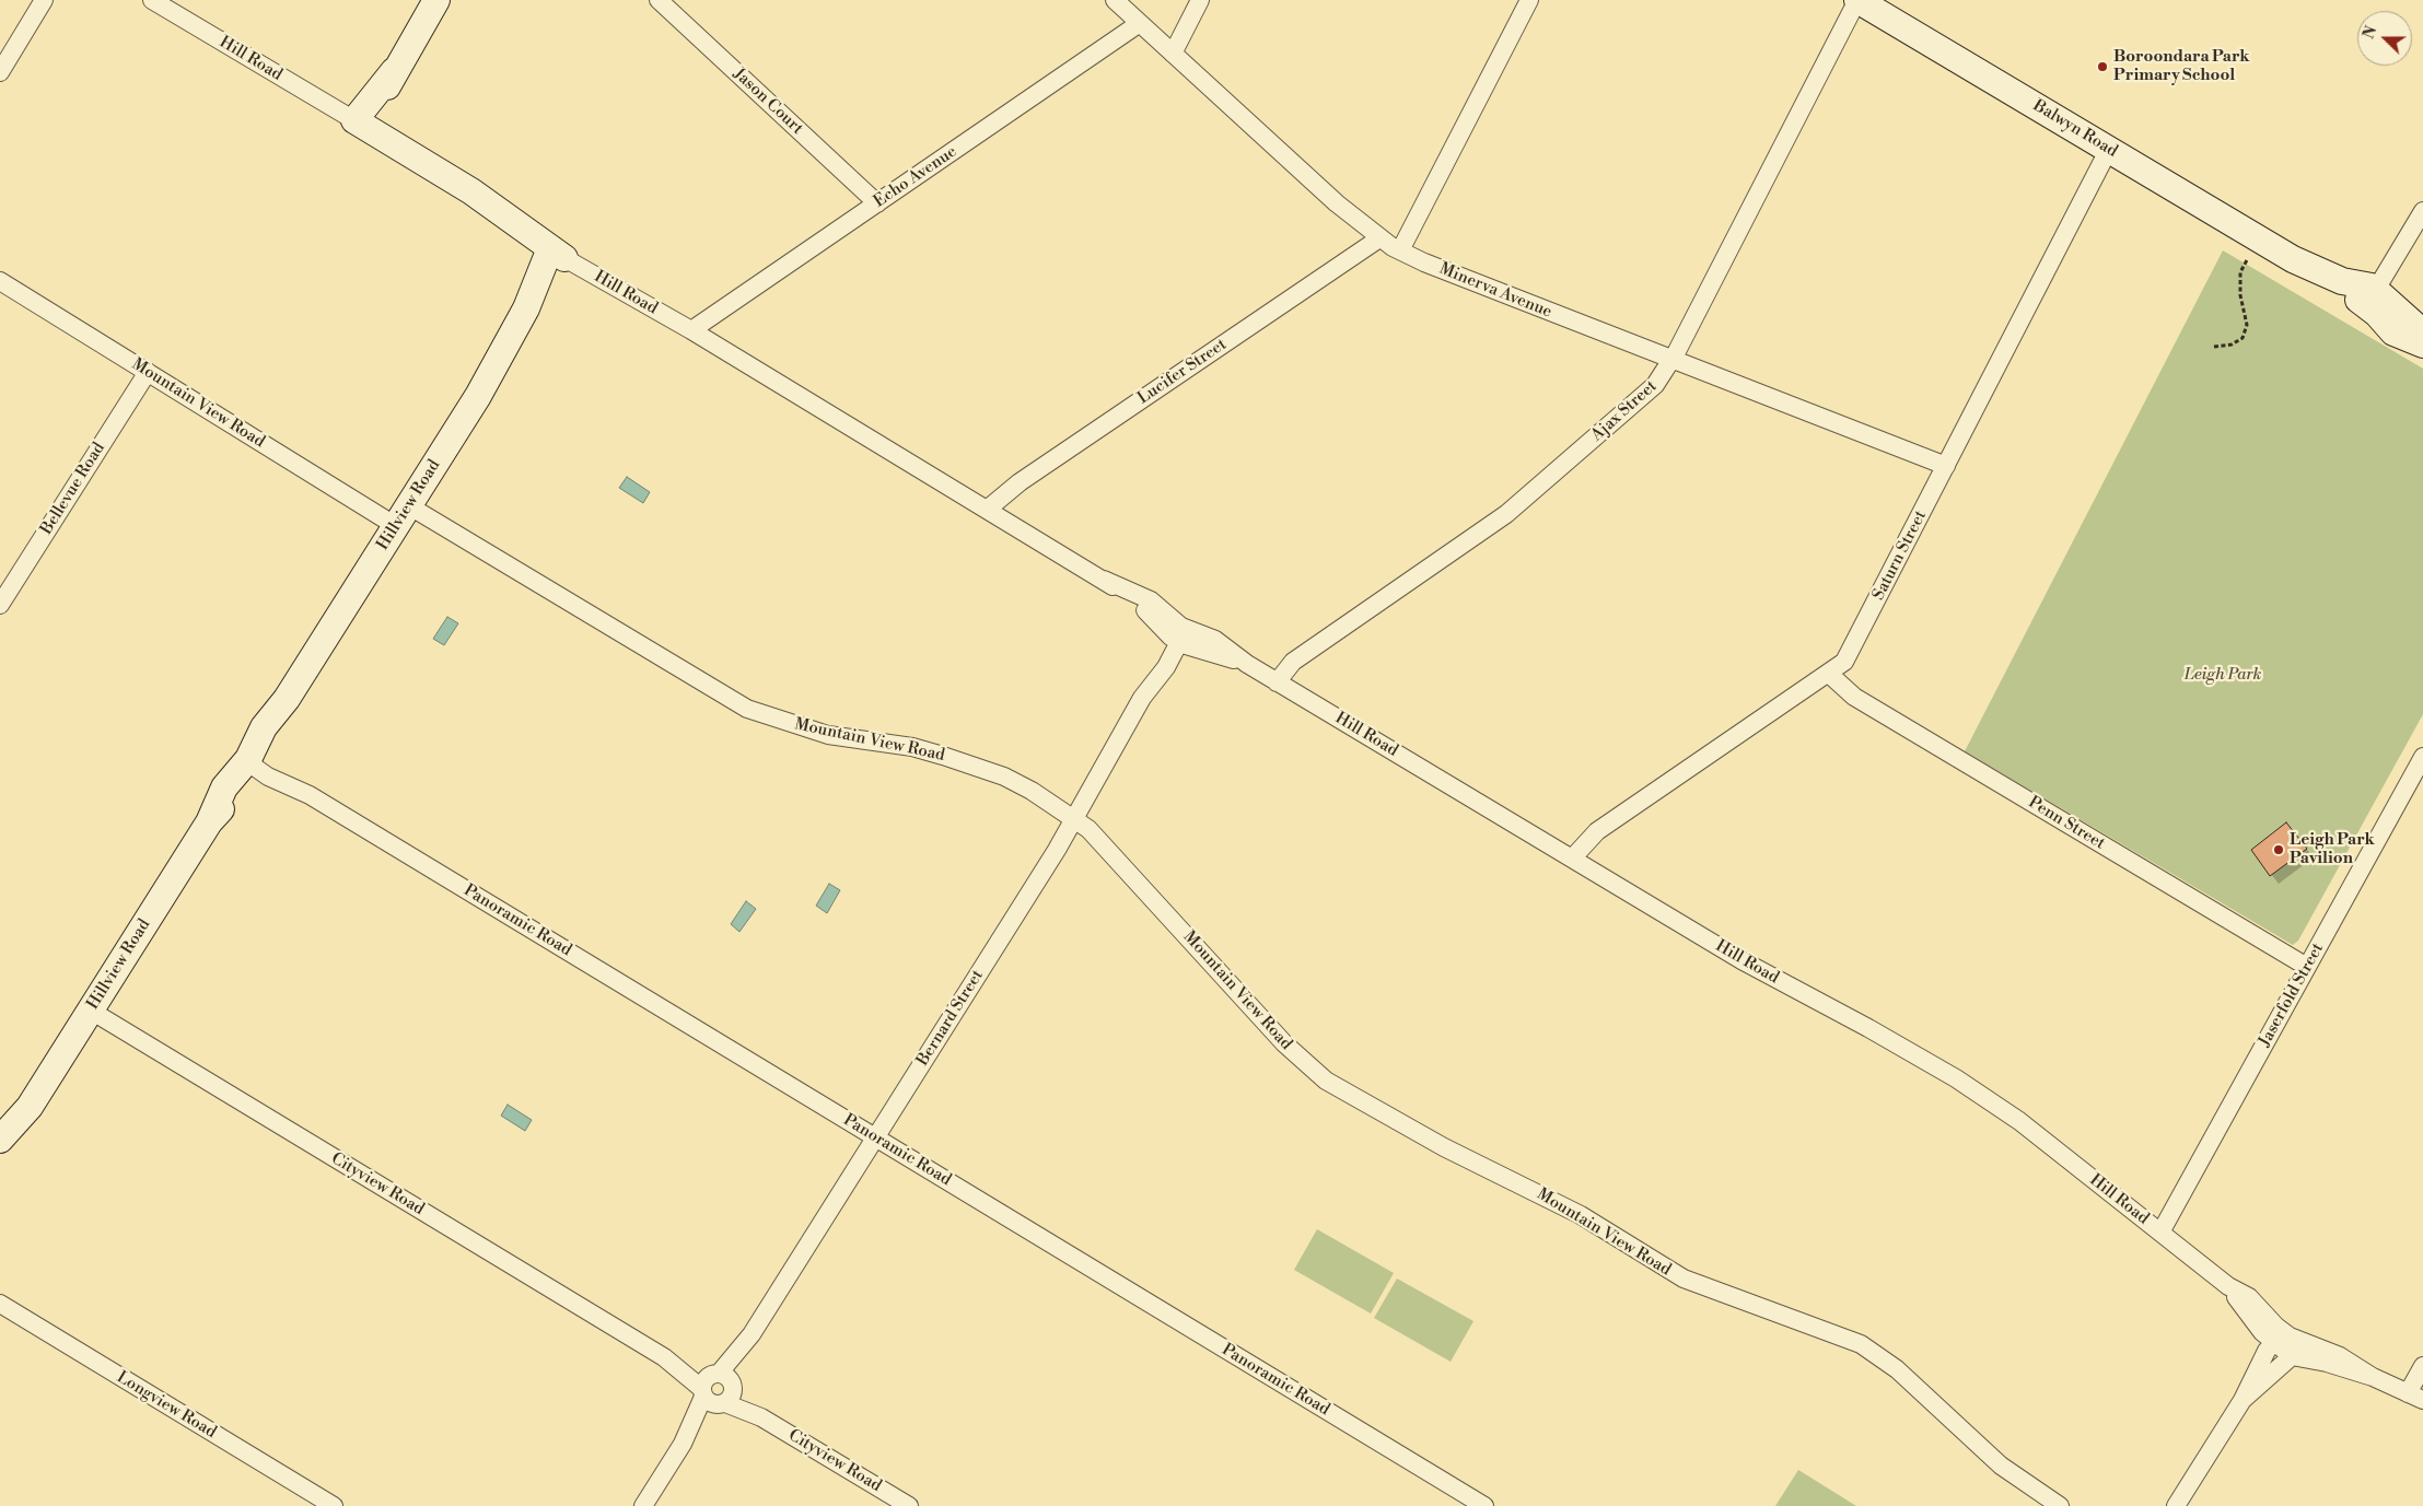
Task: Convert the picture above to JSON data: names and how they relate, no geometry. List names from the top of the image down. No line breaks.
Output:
{"streets":{"street":["Hill Road","Jason Court","Balwyn Road","Echo Avenue","Minerva Avenue","Lucifer Street","Mountain View Road","Ajax Street","Bellevue Road","Hillview Road","Saturn Street","Penn Street","Panoramic Road","Jaserfold Street","Bernard Street","Cityview Road","Longview Road"]},"crossings":[["Hill Road","Echo Avenue"],["Hill Road","Lucifer Street"],["Hill Road","Ajax Street"],["Hill Road","Hillview Road"],["Hill Road","Saturn Street"],["Hill Road","Jaserfold Street"],["Hill Road","Bernard Street"],["Jason Court","Echo Avenue"],["Balwyn Road","Ajax Street"],["Balwyn Road","Saturn Street"],["Echo Avenue","Minerva Avenue"],["Minerva Avenue","Lucifer Street"],["Minerva Avenue","Ajax Street"],["Minerva Avenue","Saturn Street"],["Mountain View Road","Bellevue Road"],["Mountain View Road","Hillview Road"],["Mountain View Road","Bernard Street"],["Hillview Road","Panoramic Road"],["Hillview Road","Cityview Road"],["Saturn Street","Penn Street"],["Penn Street","Jaserfold Street"],["Panoramic Road","Bernard Street"],["Bernard Street","Cityview Road"]],"parks":["Leigh Park"],"places":["Boroondara Park Primary School","Leigh Park Pavilion"],"north":"left"}
